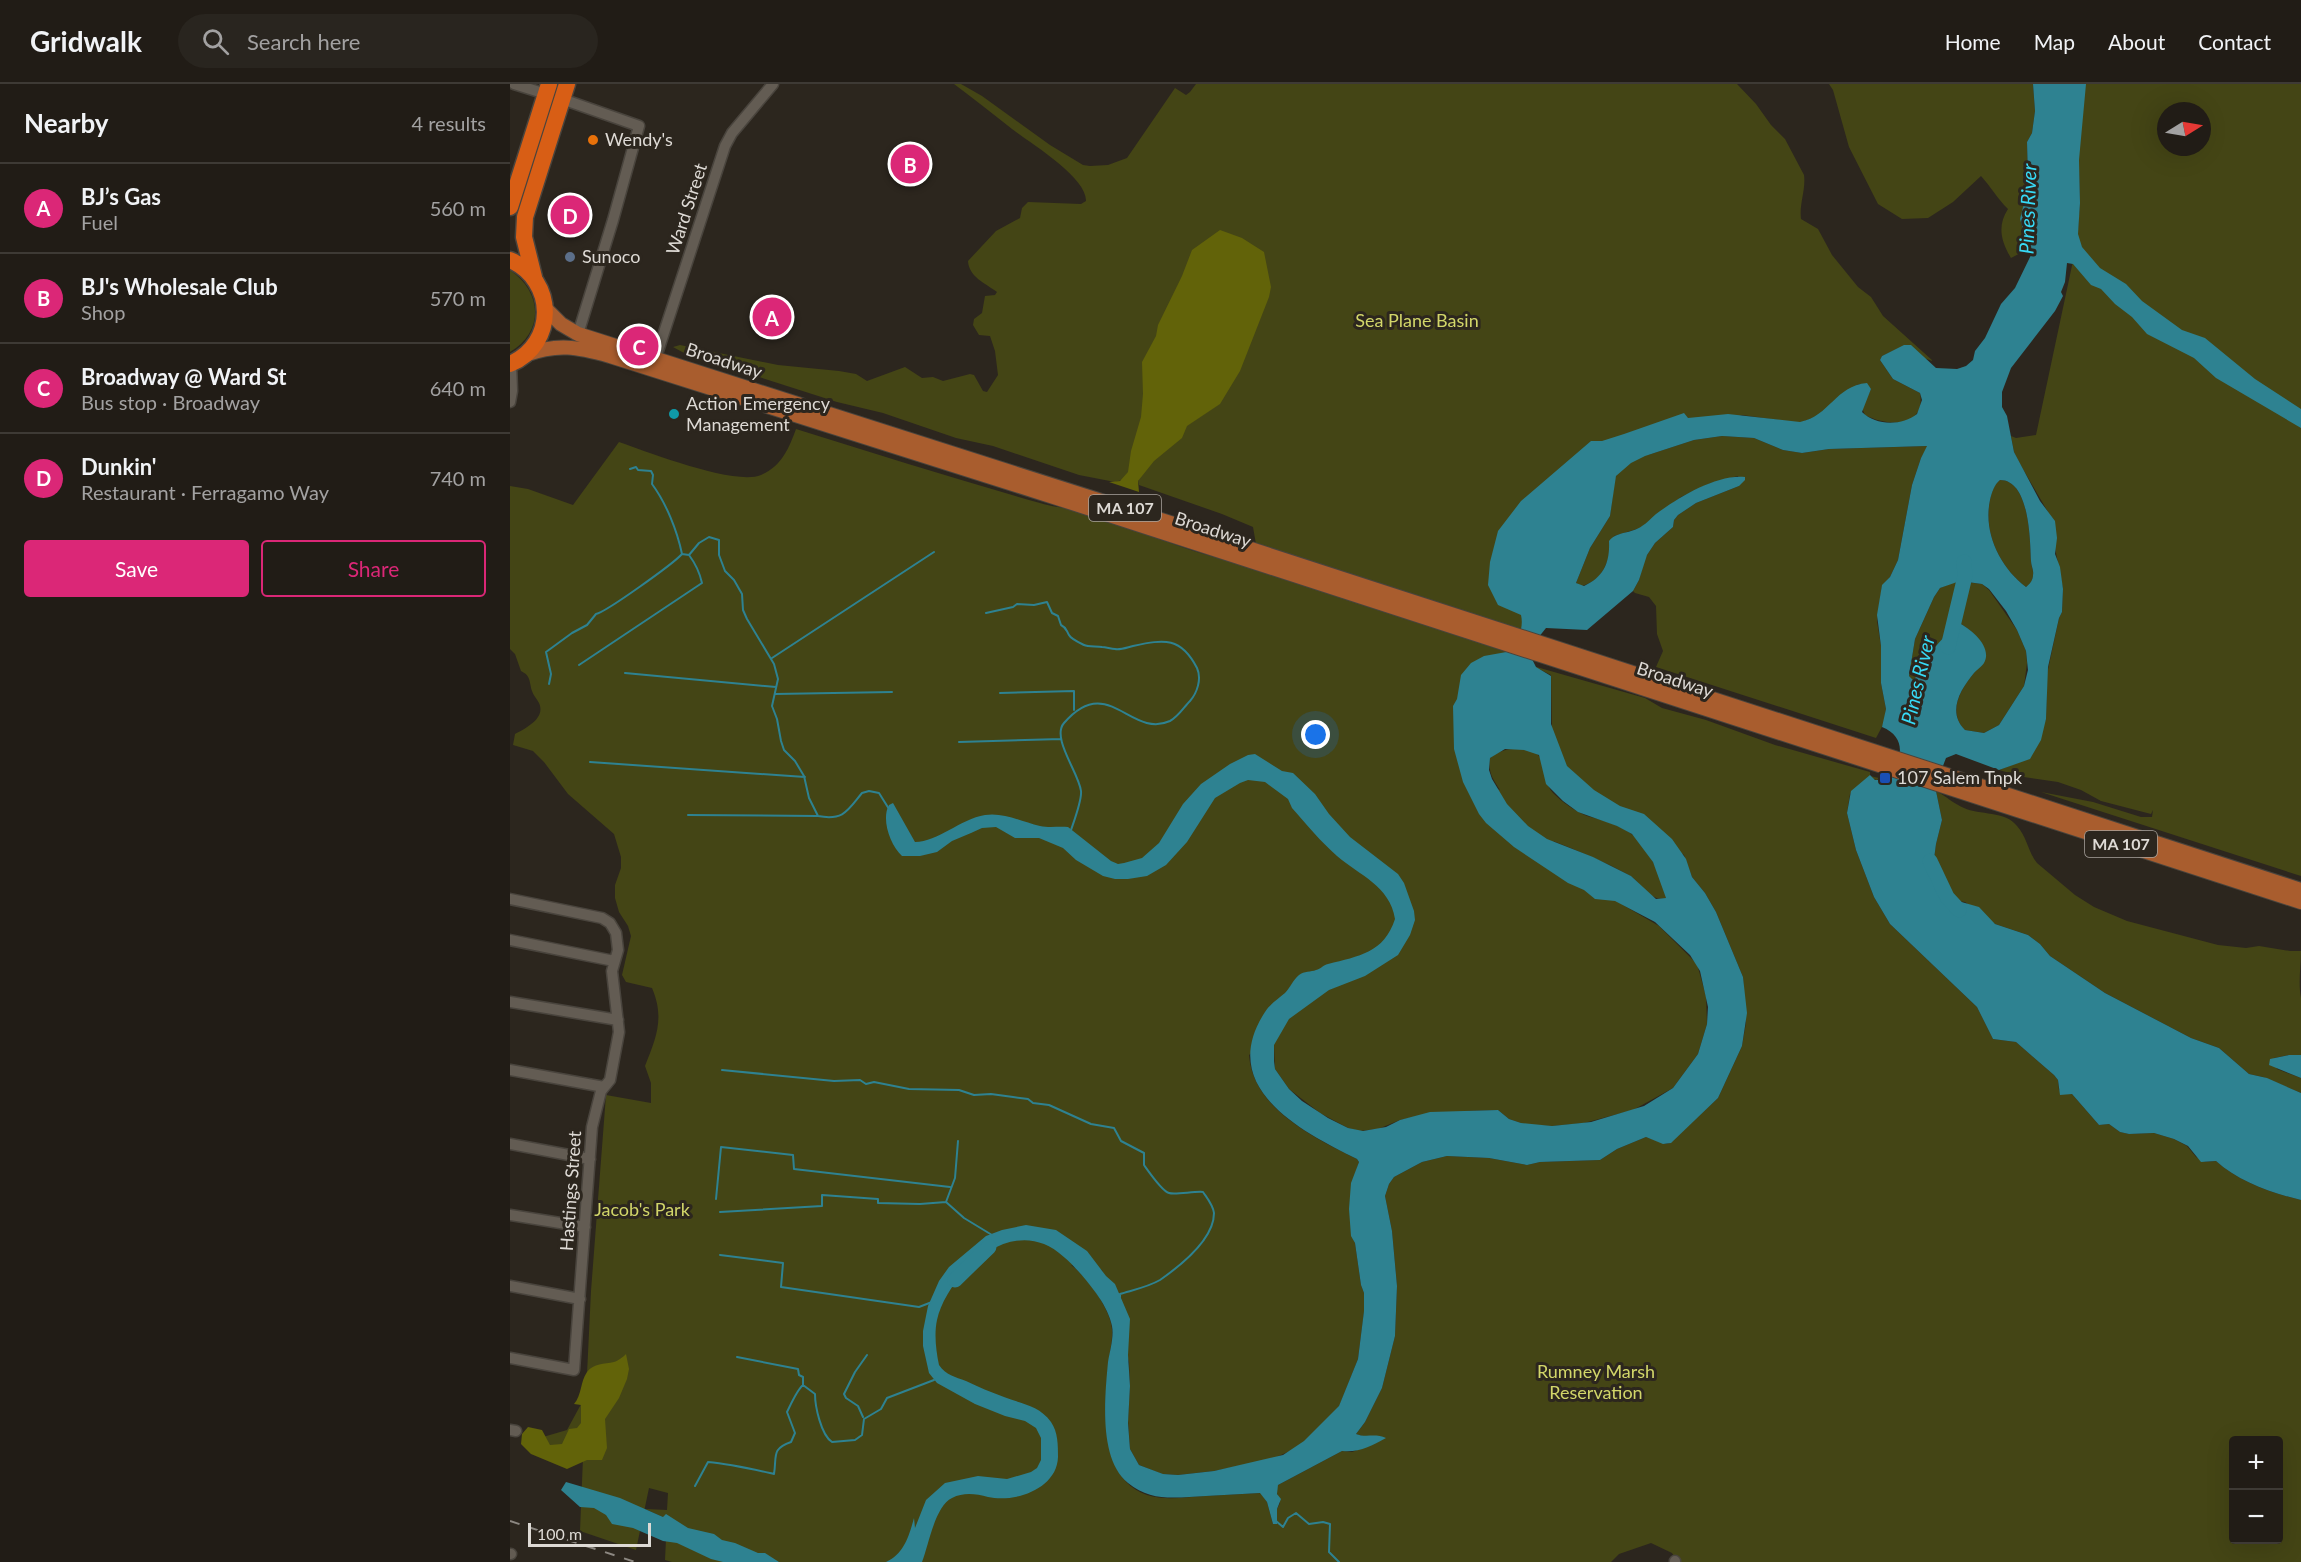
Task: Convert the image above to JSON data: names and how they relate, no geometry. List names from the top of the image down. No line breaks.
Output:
{"streets":{"main road":["Broadway","MA 107"],"street":["Ward Street","Hastings Street"]},"crossings":[["Ward Street","Broadway"],["Broadway","MA 107"]],"water":["Pines River"],"parks":["Sea Plane Basin","Jacob's Park","Rumney Marsh Reservation"],"places":{"other":["Wendy's","Sunoco","Action Emergency Management"],"transit":["107 Salem Tnpk"]},"scale_bar":"100 m","north":"right","page":{"header":"Gridwalk","search":"Search here","nav":["Home","Map","About","Contact"],"heading":["Nearby","4 results"],"pins":["B","D","A","C"],"list":[{"mark":"A","name":"BJ’s Gas","note":"Fuel","value":"560 m"},{"mark":"B","name":"BJ's Wholesale Club","note":"Shop","value":"570 m"},{"mark":"C","name":"Broadway @ Ward St","note":"Bus stop · Broadway","value":"640 m"},{"mark":"D","name":"Dunkin'","note":"Restaurant · Ferragamo Way","value":"740 m"}],"buttons":["Save","Share"],"map_buttons":["+","−"],"scale":"100 m"}}
